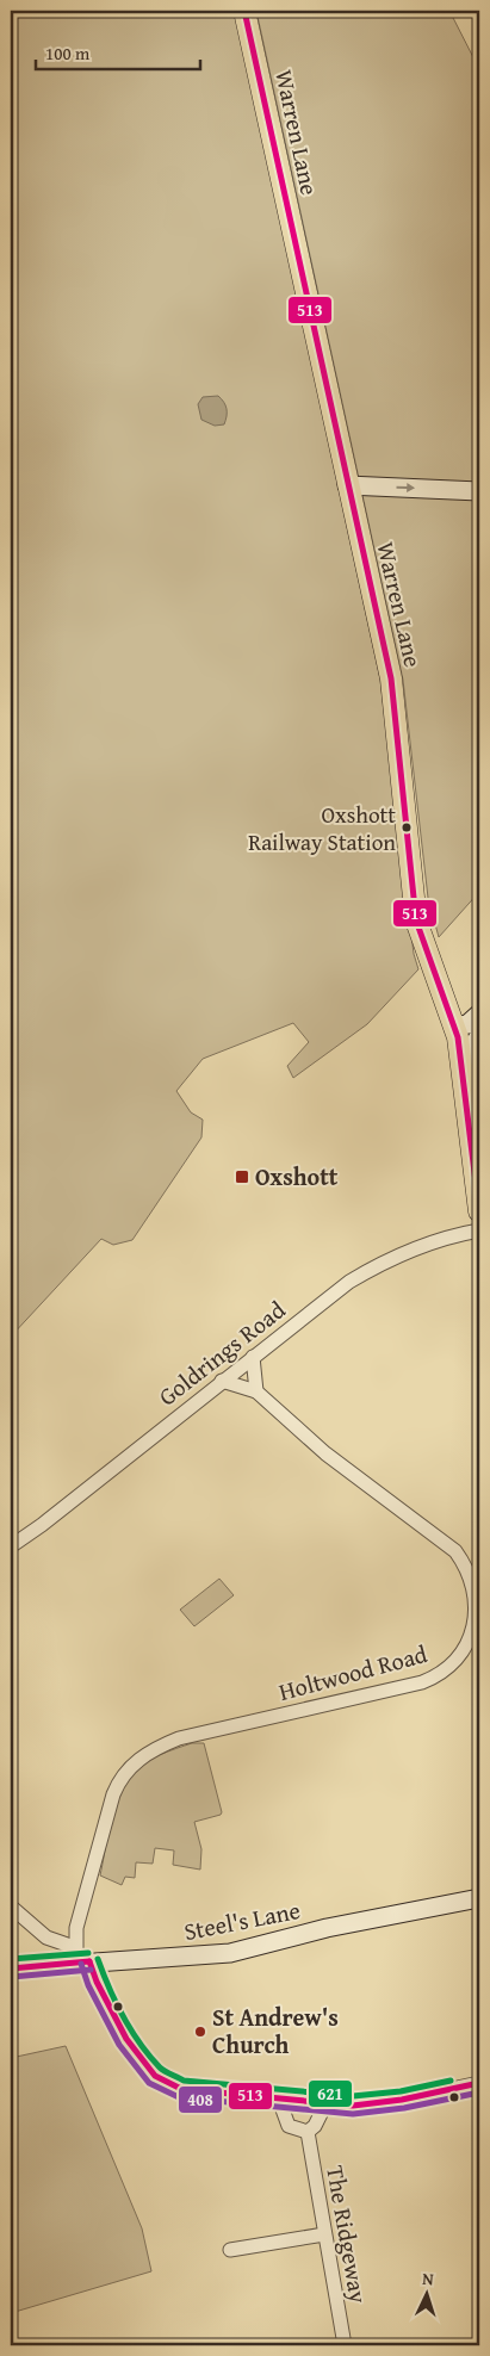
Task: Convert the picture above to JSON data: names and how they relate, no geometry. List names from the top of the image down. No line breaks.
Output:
{"streets":{"main road":["Warren Lane"],"street":["Goldrings Road","Holtwood Road","Steel's Lane","The Ridgeway"]},"crossings":[["Goldrings Road","Holtwood Road"],["Holtwood Road","Steel's Lane"]],"places":{"other":["Oxshott Railway Station","St Andrew's Church"],"transit":["Oxshott"]},"lines":["transit line 513","transit line 621","transit line 408"],"scale_bar":"100 m","north":"top"}
